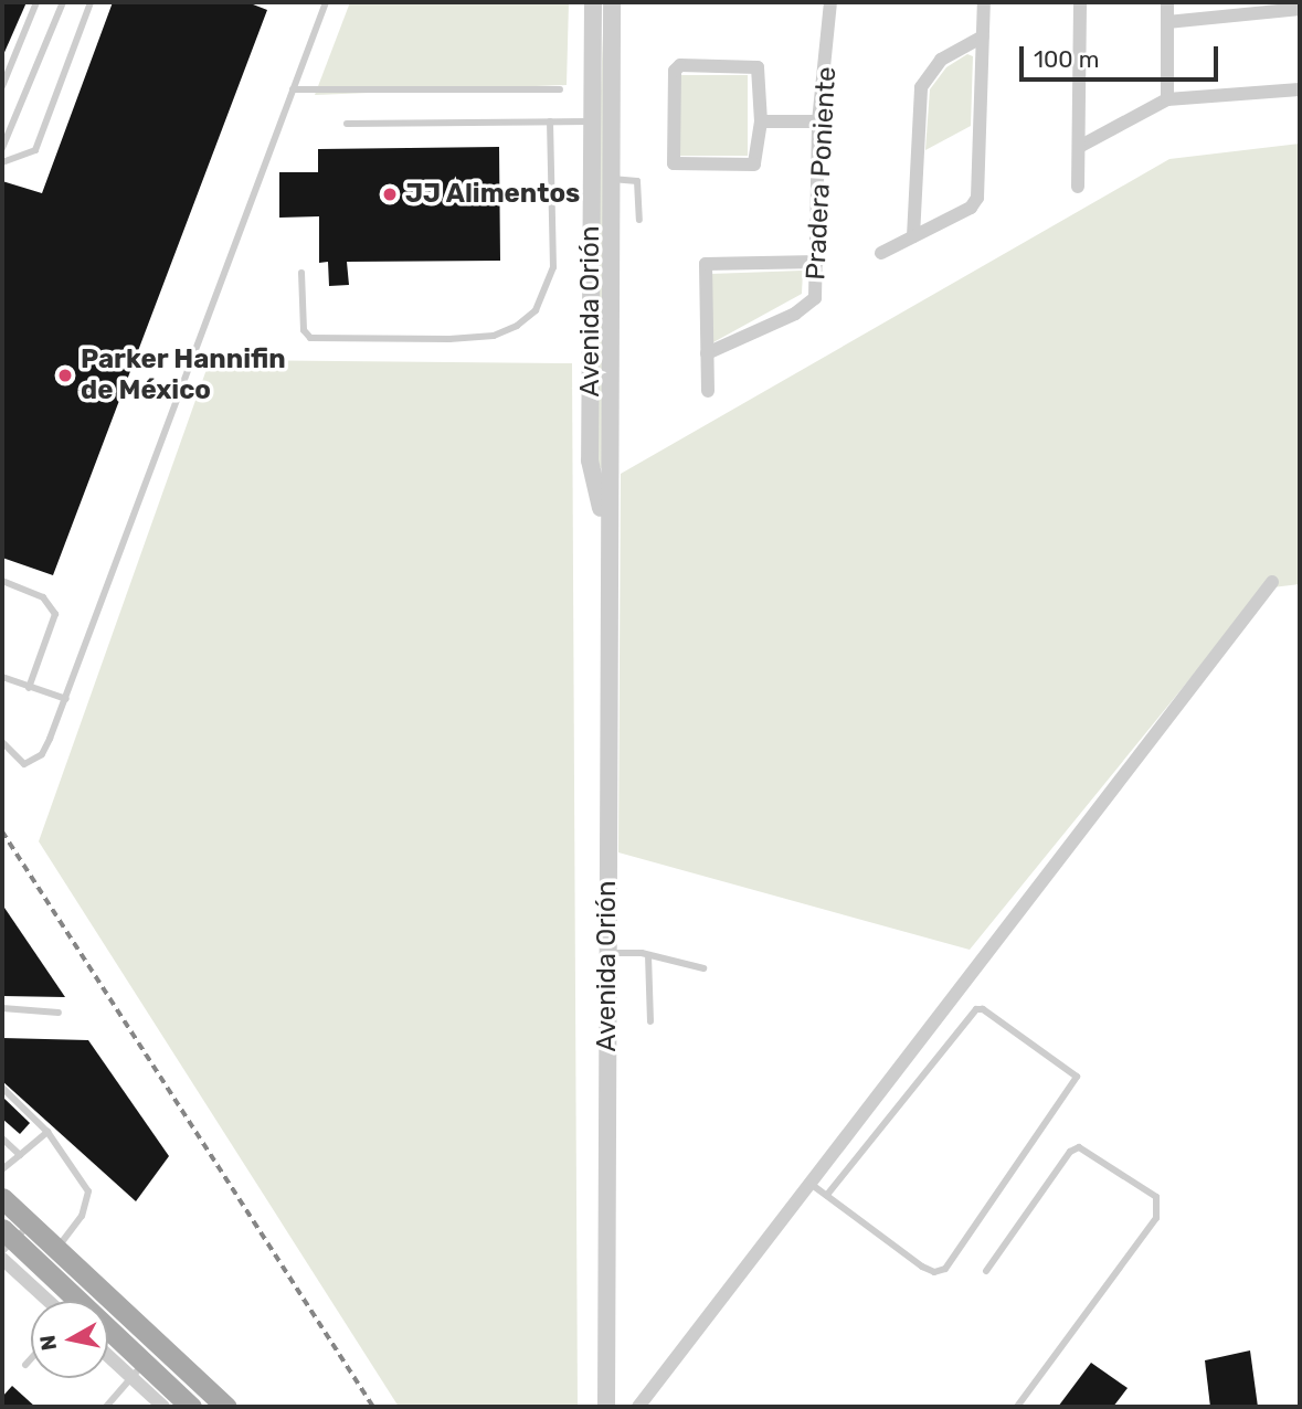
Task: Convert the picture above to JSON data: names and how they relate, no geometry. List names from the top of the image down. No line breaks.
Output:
{"streets":{"street":["Pradera Poniente","Avenida Orión"]},"places":["JJ Alimentos","Parker Hannifin de México"],"scale_bar":"100 m","north":"left"}
